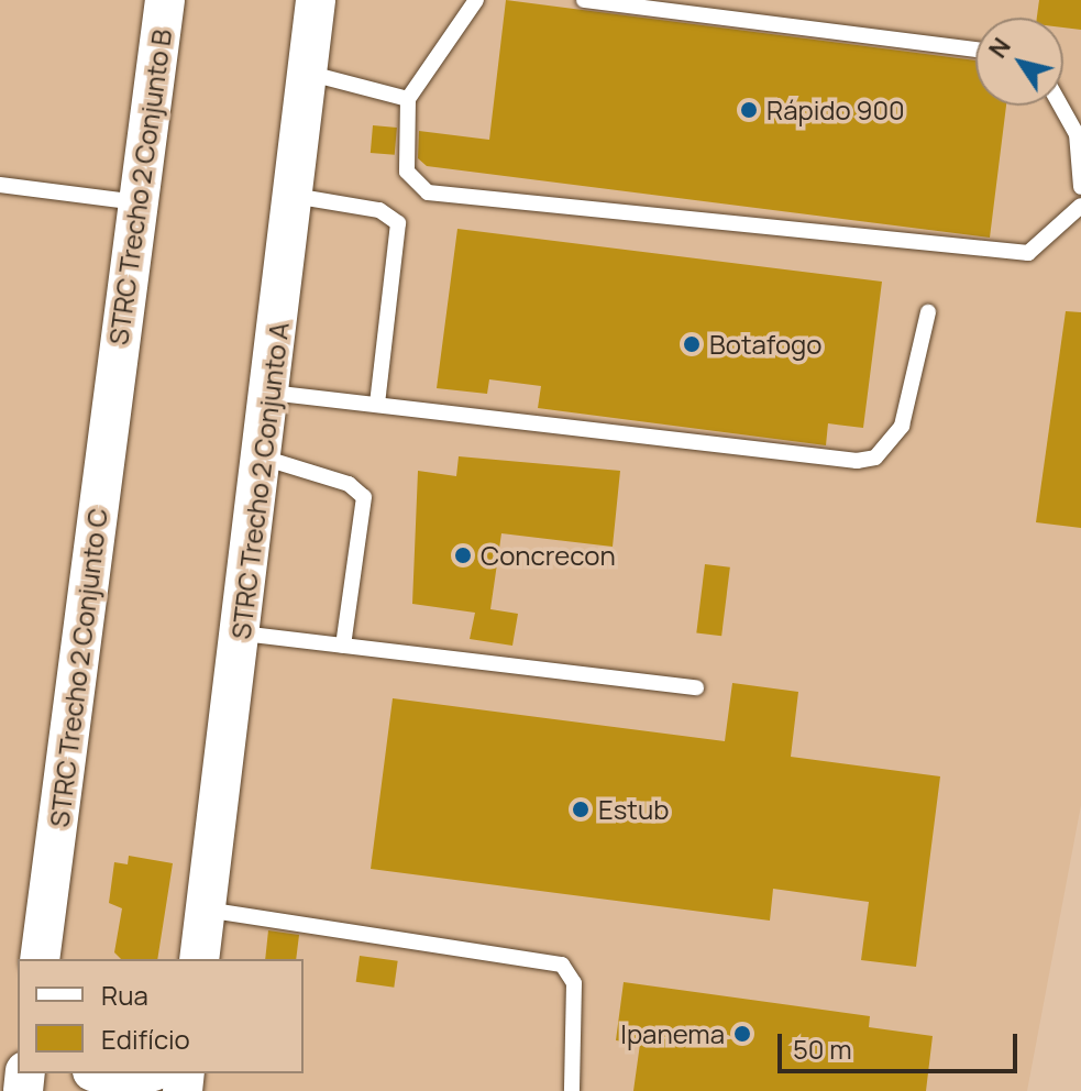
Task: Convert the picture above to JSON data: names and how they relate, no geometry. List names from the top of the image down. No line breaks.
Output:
{"streets":{"street":["STRC Trecho 2 Conjunto B","STRC Trecho 2 Conjunto A","STRC Trecho 2 Conjunto C"]},"crossings":[["STRC Trecho 2 Conjunto B","STRC Trecho 2 Conjunto C"]],"places":["Rápido 900","Botafogo","Concrecon","Estub","Ipanema"],"legend":["Rua","Edifício"],"scale_bar":"50 m","north":"top left"}
